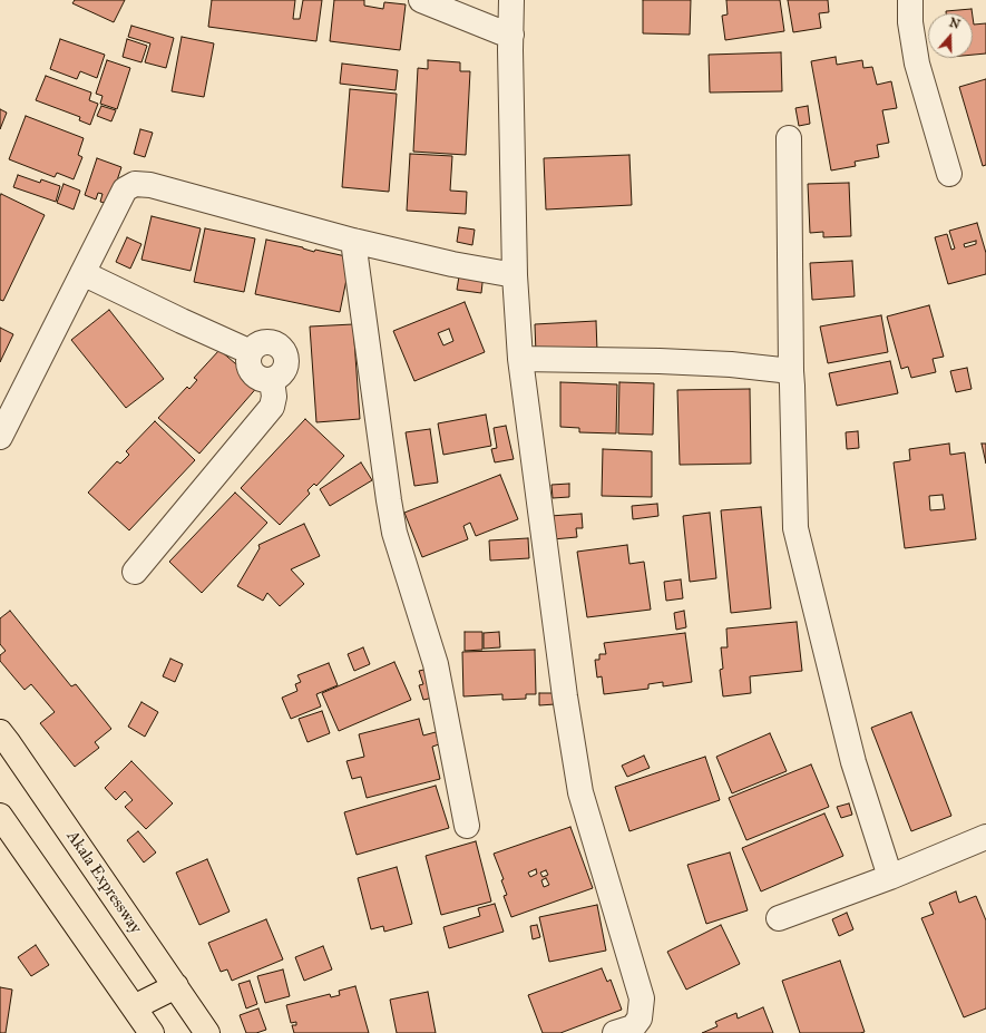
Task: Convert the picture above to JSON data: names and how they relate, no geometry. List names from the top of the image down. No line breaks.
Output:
{"streets":{"main road":["Akala Expressway"]},"north":"top"}
